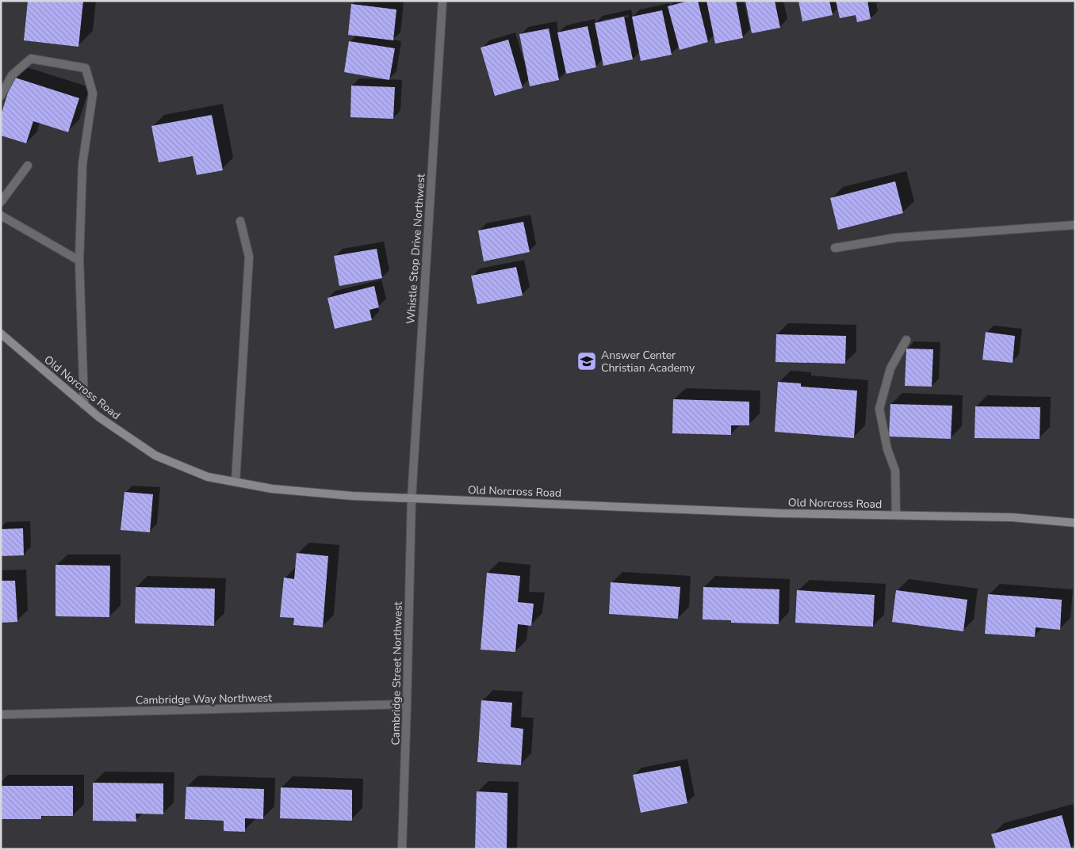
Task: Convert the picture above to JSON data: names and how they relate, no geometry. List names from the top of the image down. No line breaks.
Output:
{"streets":{"street":["Whistle Stop Drive Northwest","Old Norcross Road","Cambridge Street Northwest","Cambridge Way Northwest"]},"crossings":[["Whistle Stop Drive Northwest","Old Norcross Road"],["Whistle Stop Drive Northwest","Cambridge Street Northwest"],["Old Norcross Road","Cambridge Street Northwest"],["Cambridge Street Northwest","Cambridge Way Northwest"]],"places":{"school or university":["Answer Center Christian Academy"]}}
